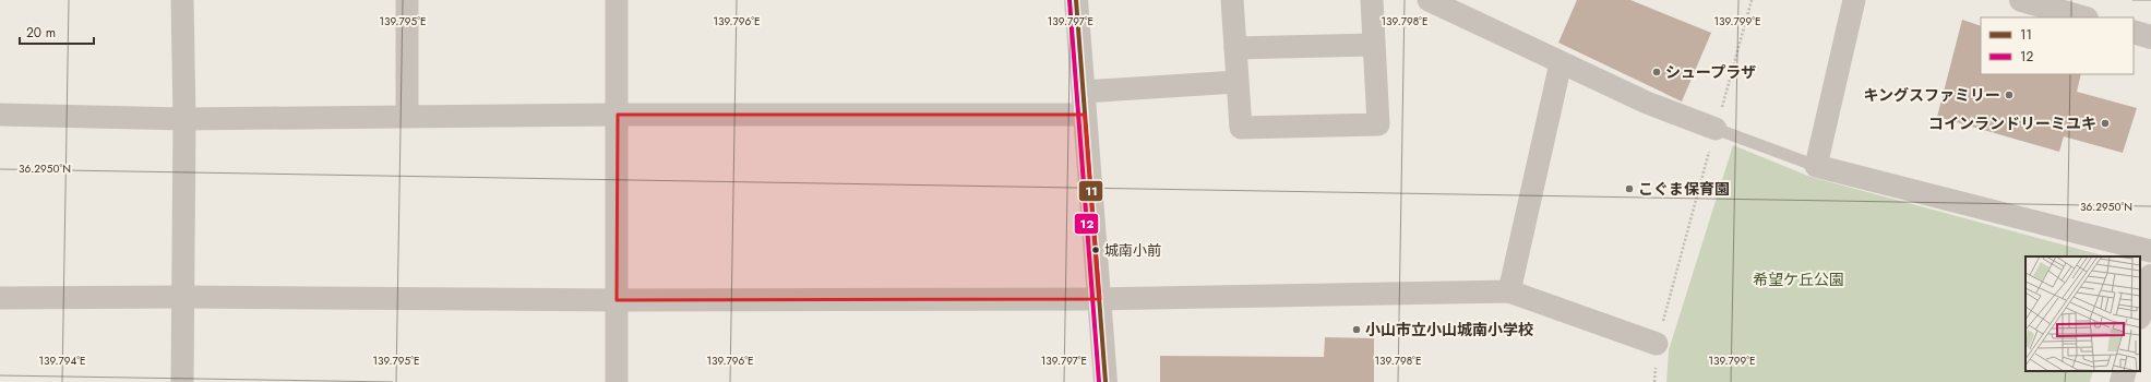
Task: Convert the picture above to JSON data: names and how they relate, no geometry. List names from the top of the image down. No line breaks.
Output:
{"parks":["希望ケ丘公園"],"places":["シュープラザ","キングスファミリー","コインランドリーミユキ","こぐま保育園","城南小前","小山市立小山城南小学校"],"lines":["transit line 11","transit line 12"],"legend":["11","12"],"scale_bar":"20 m","coordinates":["139.795°E","139.796°E","139.797°E","139.798°E","139.799°E","36.2950°N","139.794°E"]}
